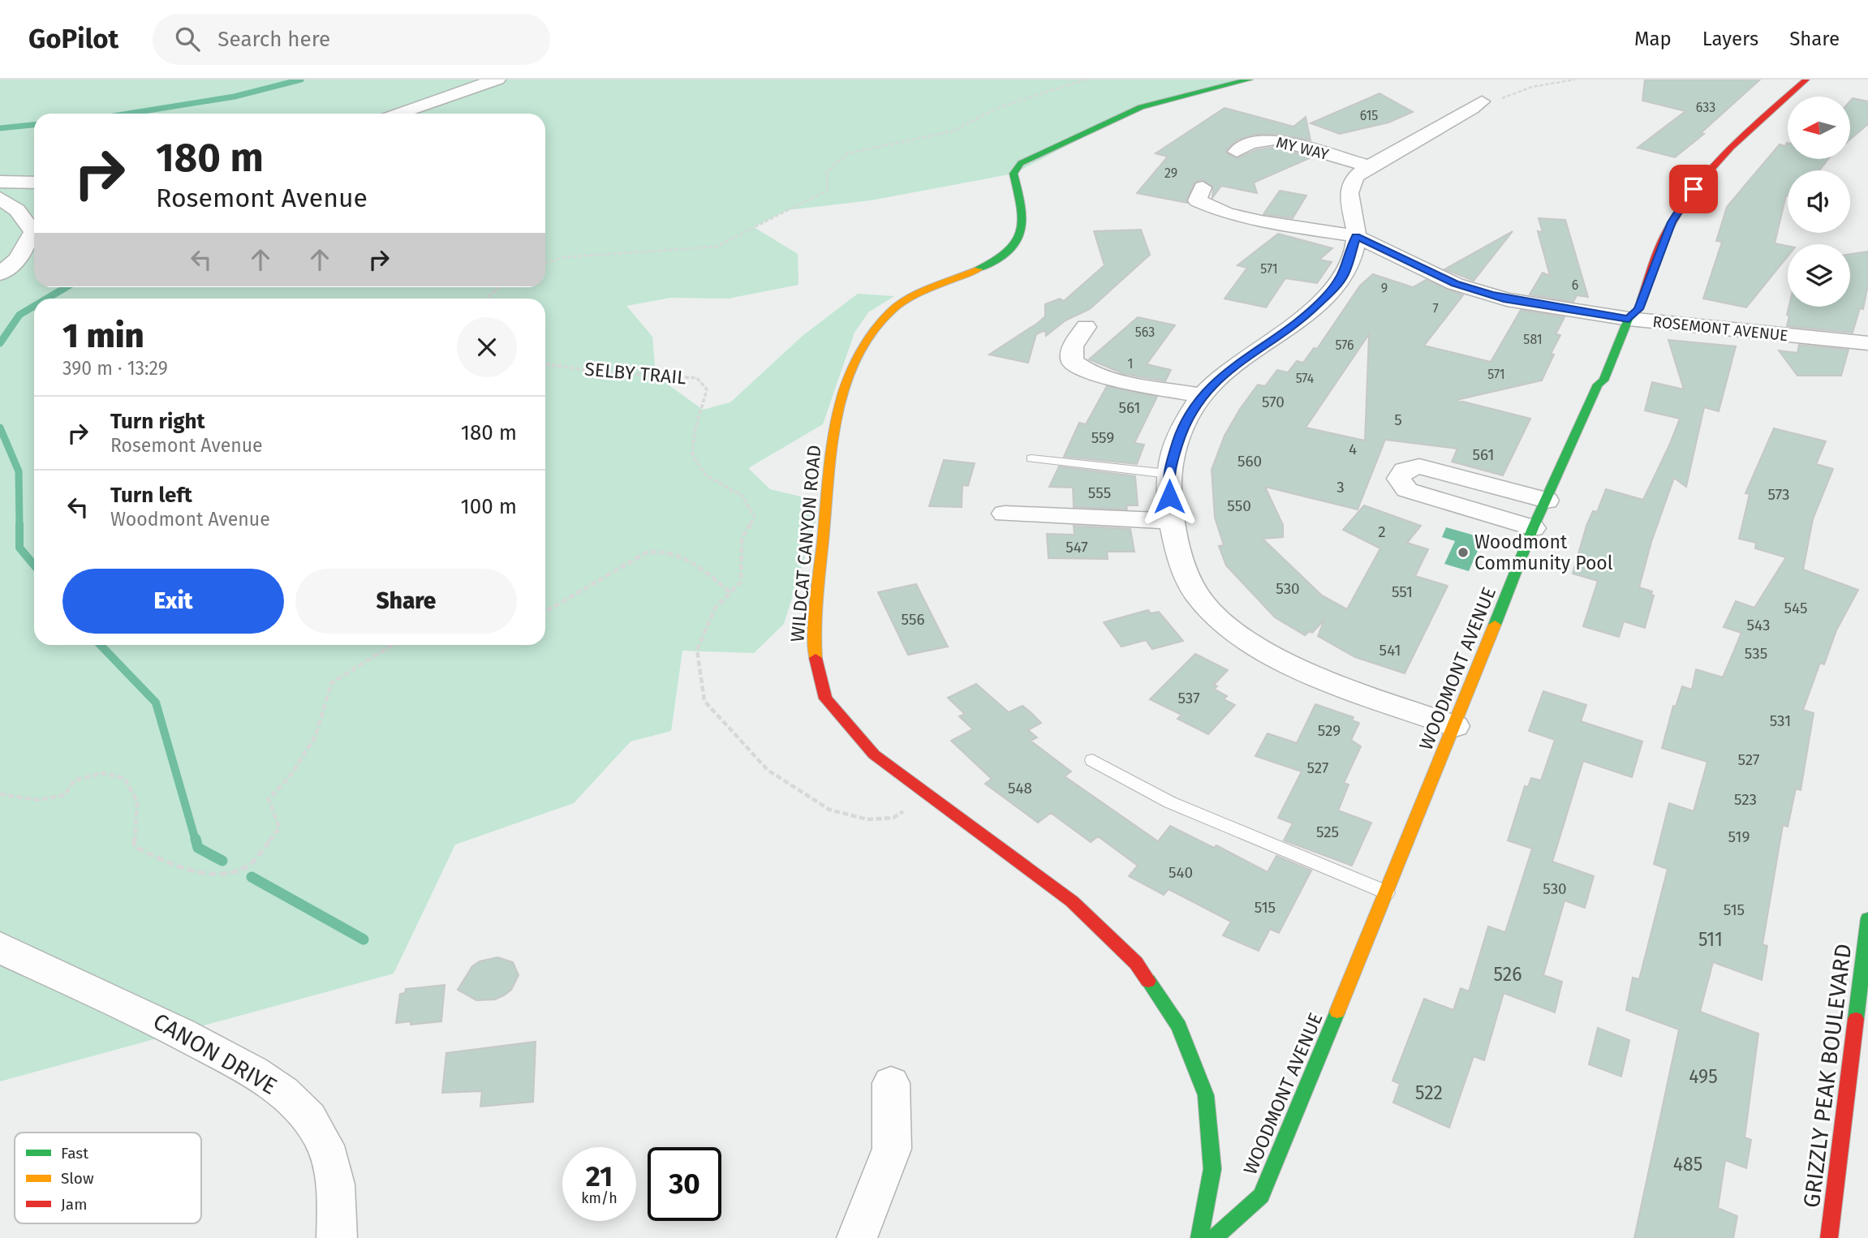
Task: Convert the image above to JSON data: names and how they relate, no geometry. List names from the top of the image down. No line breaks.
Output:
{"streets":{"street":["MY WAY","ROSEMONT AVENUE","WILDCAT CANYON ROAD","WOODMONT AVENUE","CANON DRIVE","GRIZZLY PEAK BOULEVARD"],"path":["SELBY TRAIL"]},"crossings":[["ROSEMONT AVENUE","WOODMONT AVENUE"],["SELBY TRAIL","WILDCAT CANYON ROAD"]],"places":["Woodmont Community Pool"],"house_numbers":["633","615","29","571","6","9","7","563","581","576","1","571","574","570","561","5","559","4","561","560","3","555","573","550","2","547","530","551","545","556","543","541","535","537","531","529","527","527","548","523","525","519","540","530","515","515","511","526","495","522","485"],"legend":["Fast","Slow","Jam"],"north":"left","page":{"header":"GoPilot","search":"Search here","nav":["Map","Layers","Share"],"turn":["180 m","Rosemont Avenue"],"heading":["1 min","390 m · 13:29"],"list":[{"name":"Turn right","note":"Rosemont Avenue","value":"180 m"},{"name":"Turn left","note":"Woodmont Avenue","value":"100 m"}],"buttons":["Exit","Share"],"speed":"21 km/h","limit":"30"}}
